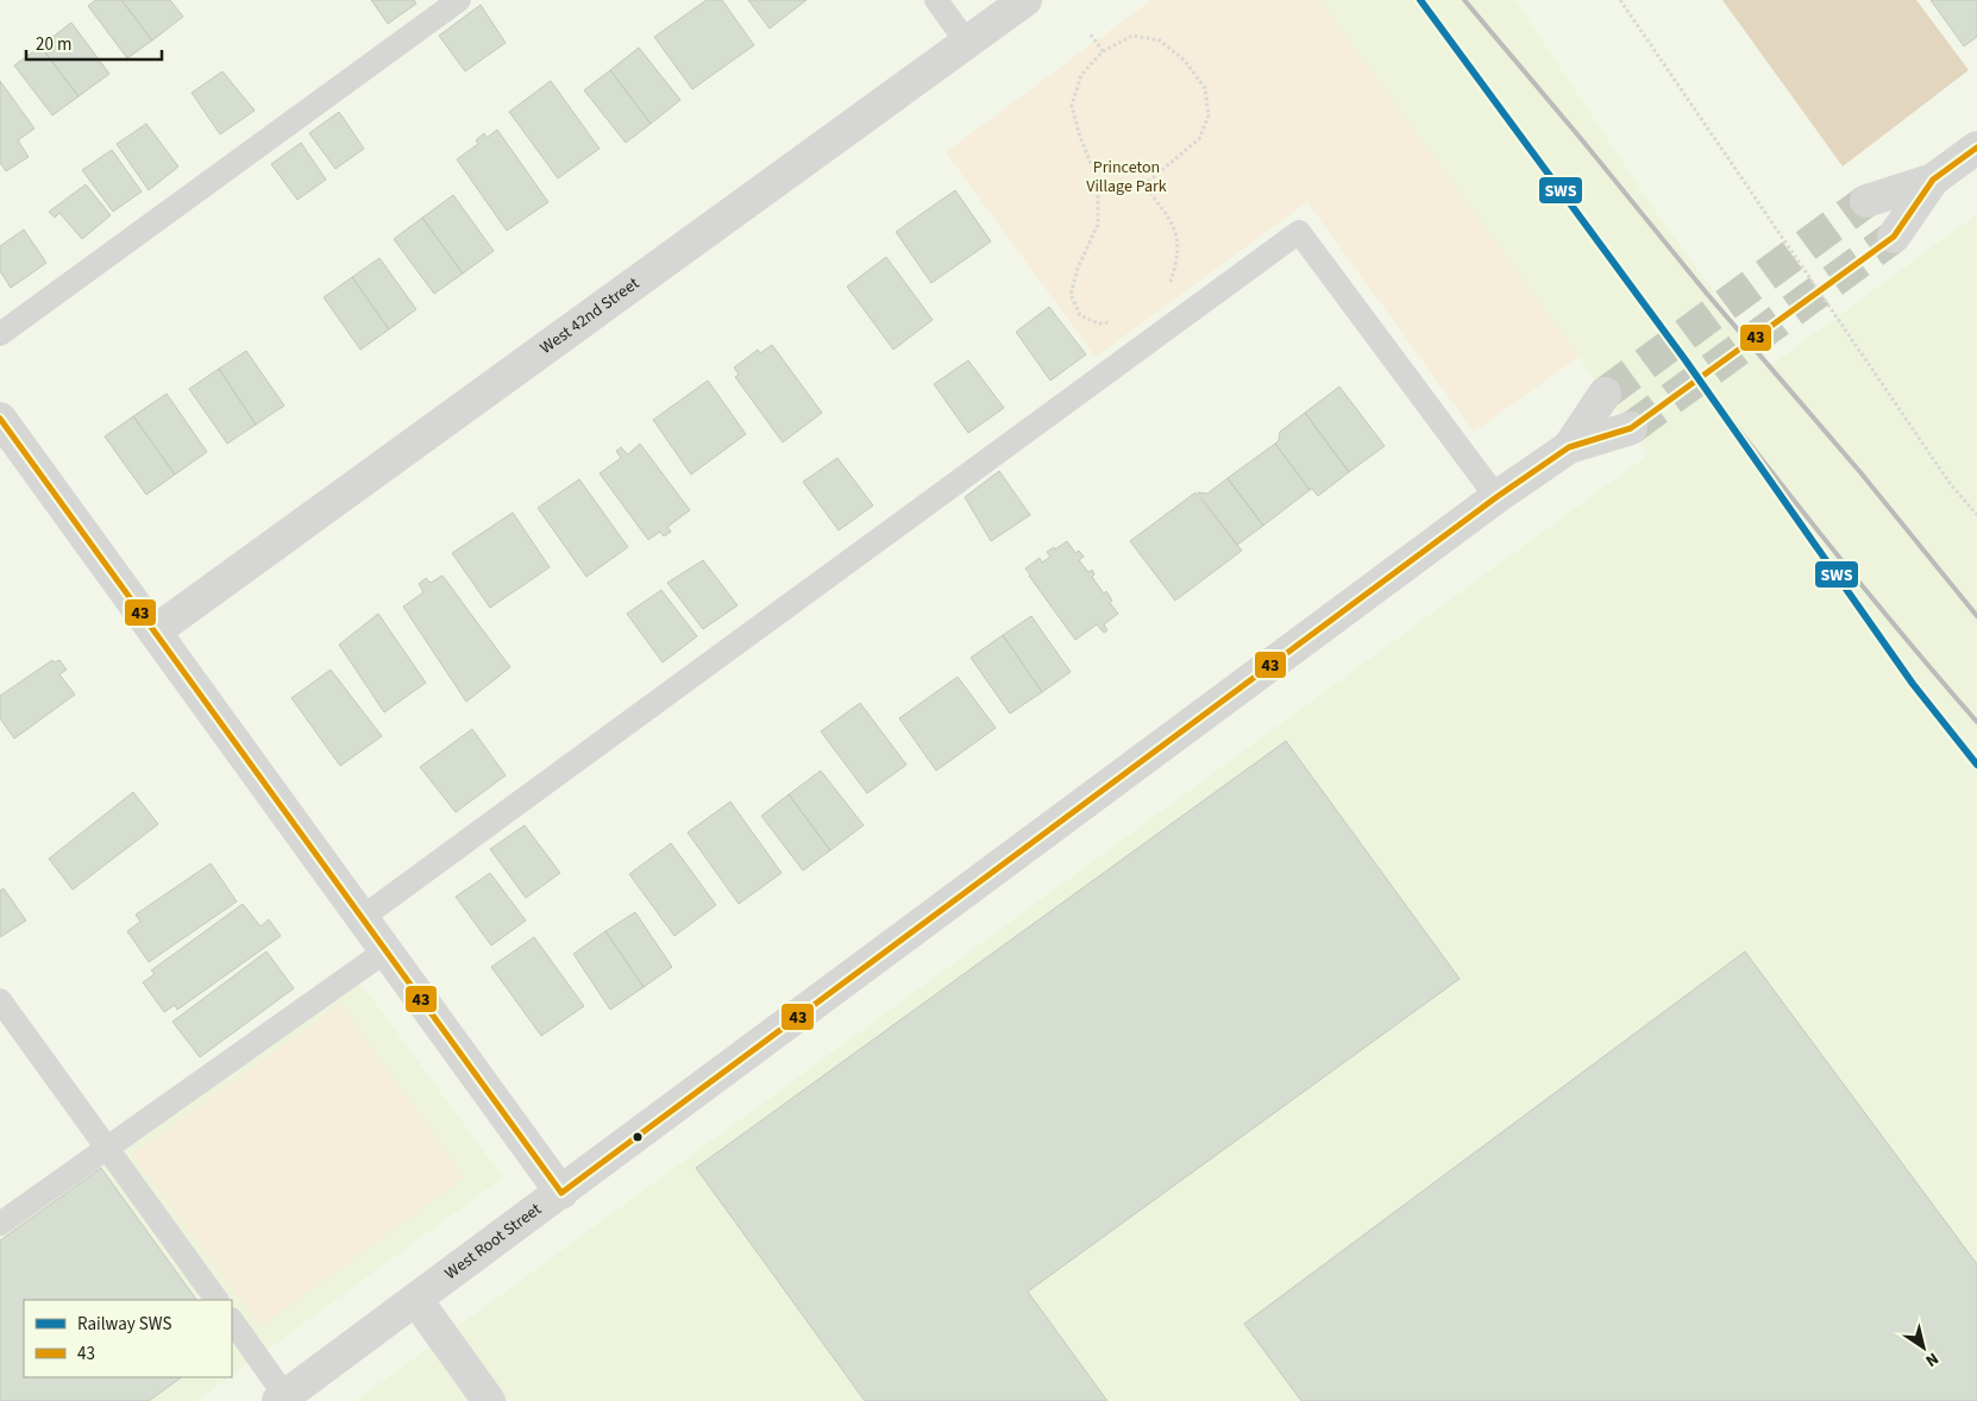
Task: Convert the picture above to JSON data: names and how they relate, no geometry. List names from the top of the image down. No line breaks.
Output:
{"streets":{"street":["West 42nd Street","West Root Street"]},"parks":["Princeton Village Park"],"lines":["rail line SWS","transit line 43"],"legend":["Railway SWS","43"],"scale_bar":"20 m","north":"bottom right"}
